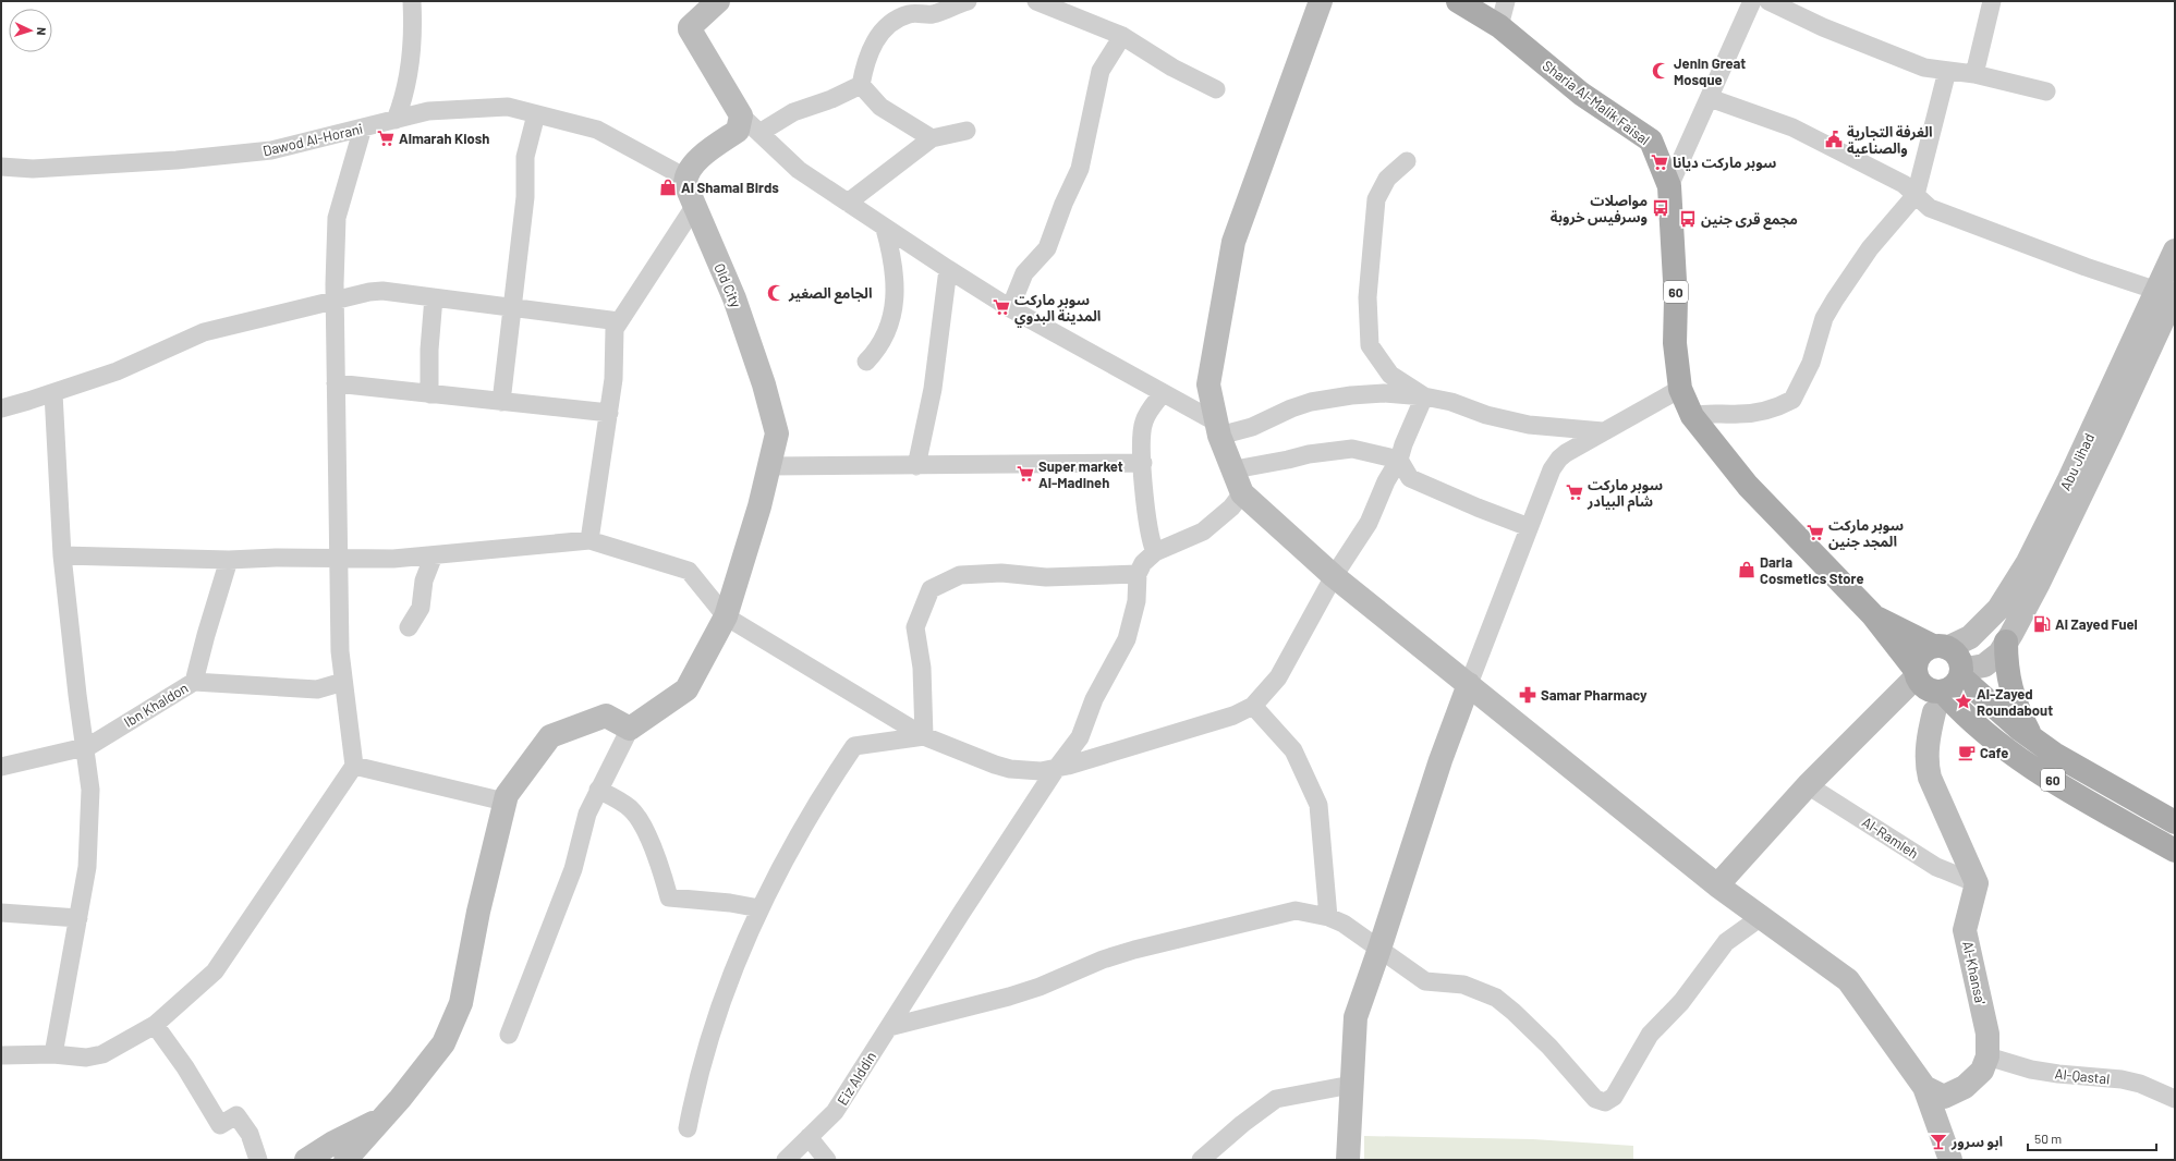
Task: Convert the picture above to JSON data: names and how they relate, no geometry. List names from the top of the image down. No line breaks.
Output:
{"streets":{"main road":["Sharia Al-Malik Faisal","60"],"street":["Dawod Al-Horani","Old City","Abu Jihad","Ibn Khaldon","Al-Ramleh","Al-Khansa'","Al-Qastal","Eiz Alddin"]},"crossings":[["Sharia Al-Malik Faisal","60"],["Dawod Al-Horani","Old City"],["60","Abu Jihad"],["Al-Ramleh","Al-Khansa'"],["Al-Khansa'","Al-Qastal"]],"places":{"mosque":["Jenin Great Mosque","الجامع الصغير"],"supermarket":["Almarah Kiosh","سوبر ماركت ديانا","سوبر ماركت المدينة البدوي","Super market Al-Madineh","سوبر ماركت شام البيادر","سوبر ماركت المجد جنين"],"public building":["الغرفة التجارية والصناعية"],"shop":["Al Shamal Birds","Daria Cosmetics Store"],"bus stop":["مواصلات وسرفيس خروبة","مجمع قرى جنين"],"fuel station":["Al Zayed Fuel"],"pharmacy":["Samar Pharmacy"],"place":["Al-Zayed Roundabout"],"cafe":["Cafe"],"bar":["ابو سرور"]},"scale_bar":"50 m","north":"right"}
